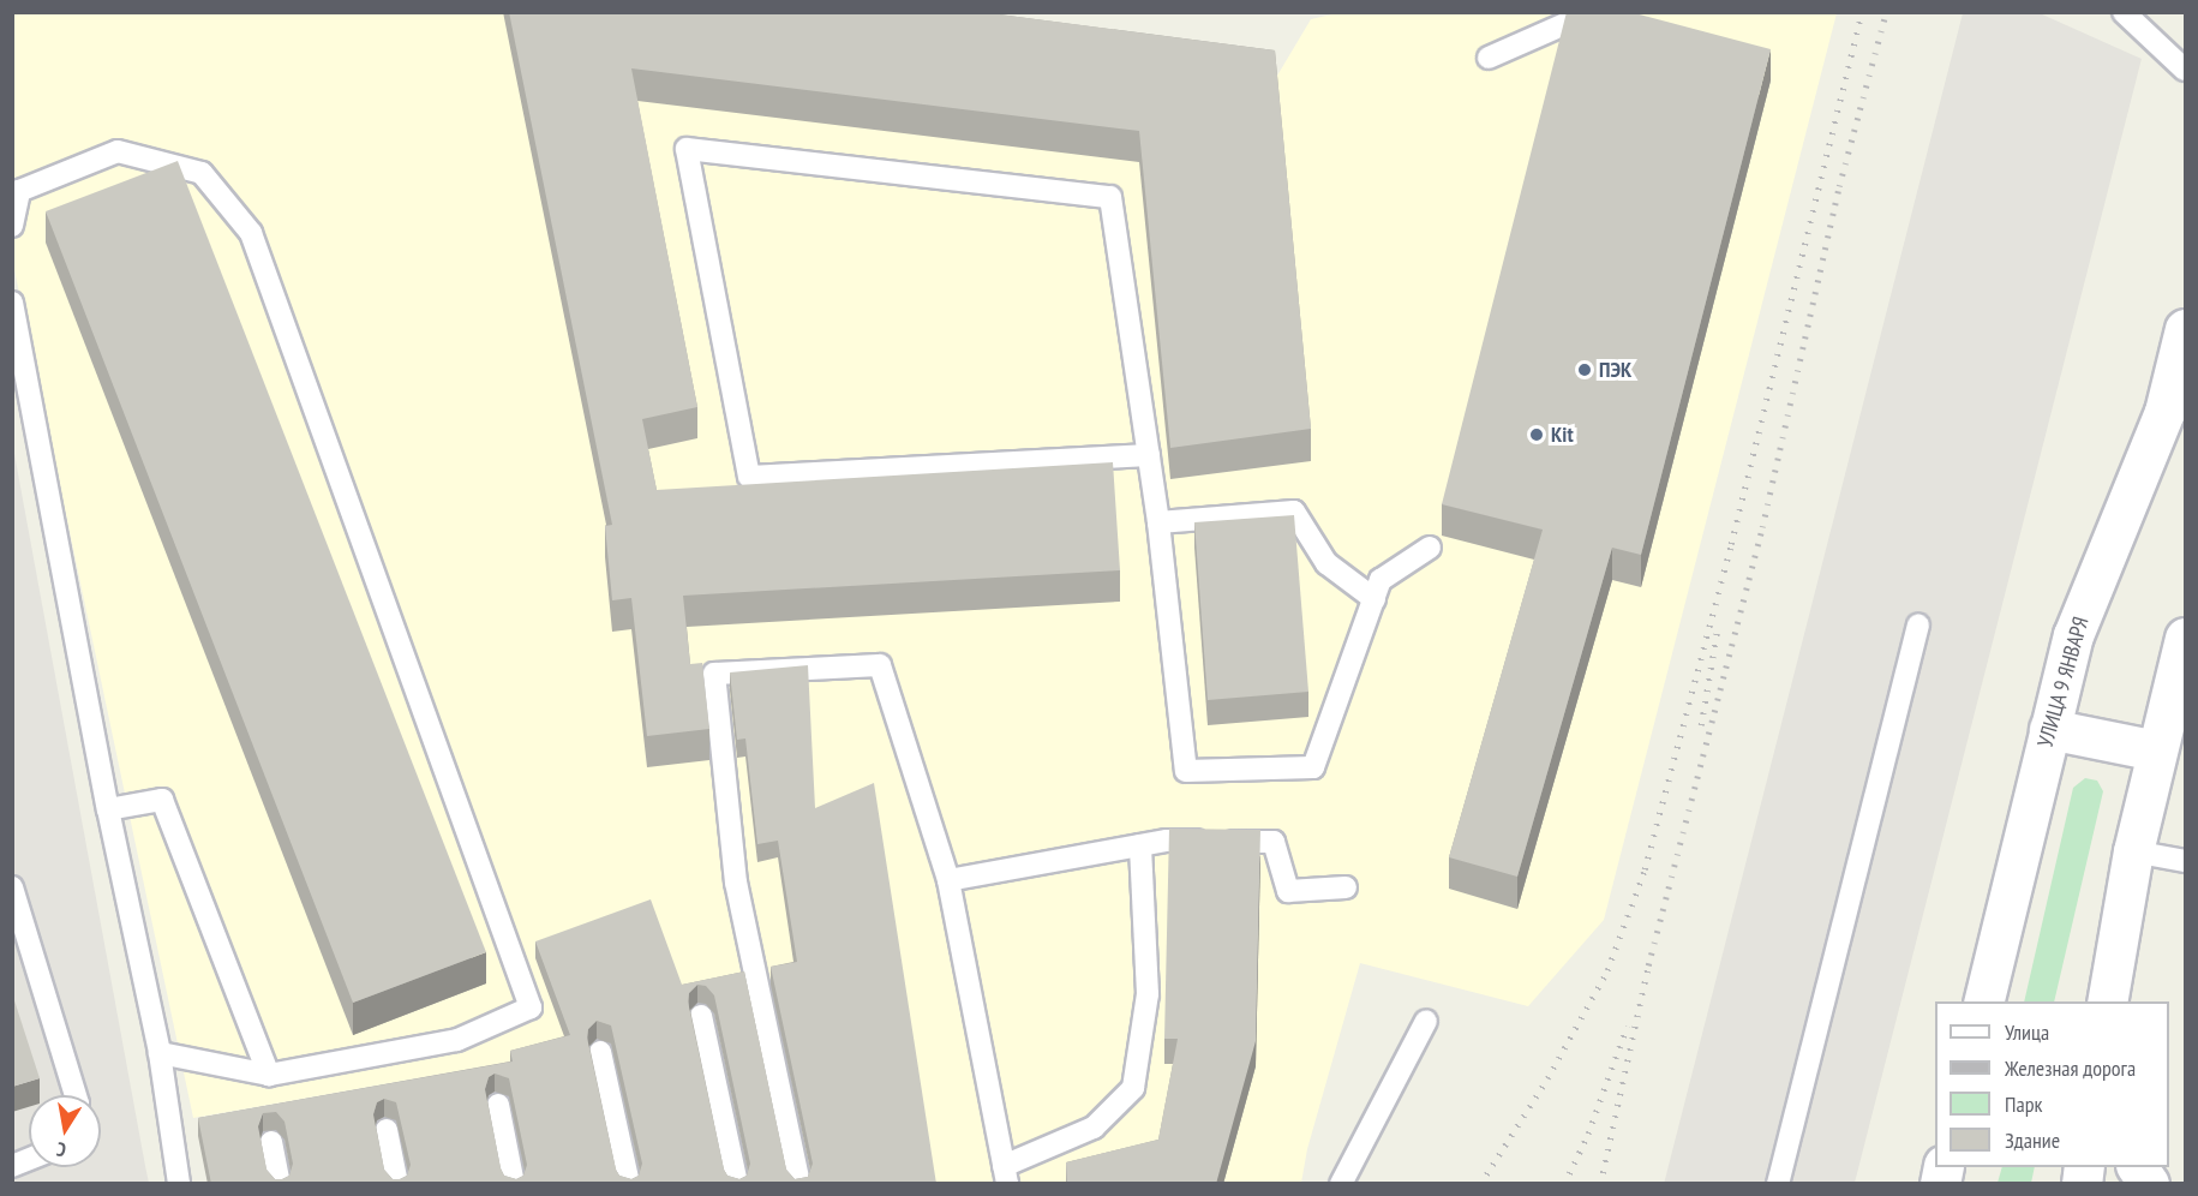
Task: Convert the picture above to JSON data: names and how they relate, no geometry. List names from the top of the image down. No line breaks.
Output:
{"streets":{"main road":["УЛИЦА 9 ЯНВАРЯ"]},"places":["ПЭК","Kit"],"legend":["Улица","Железная дорога","Парк","Здание"],"north":"bottom"}
